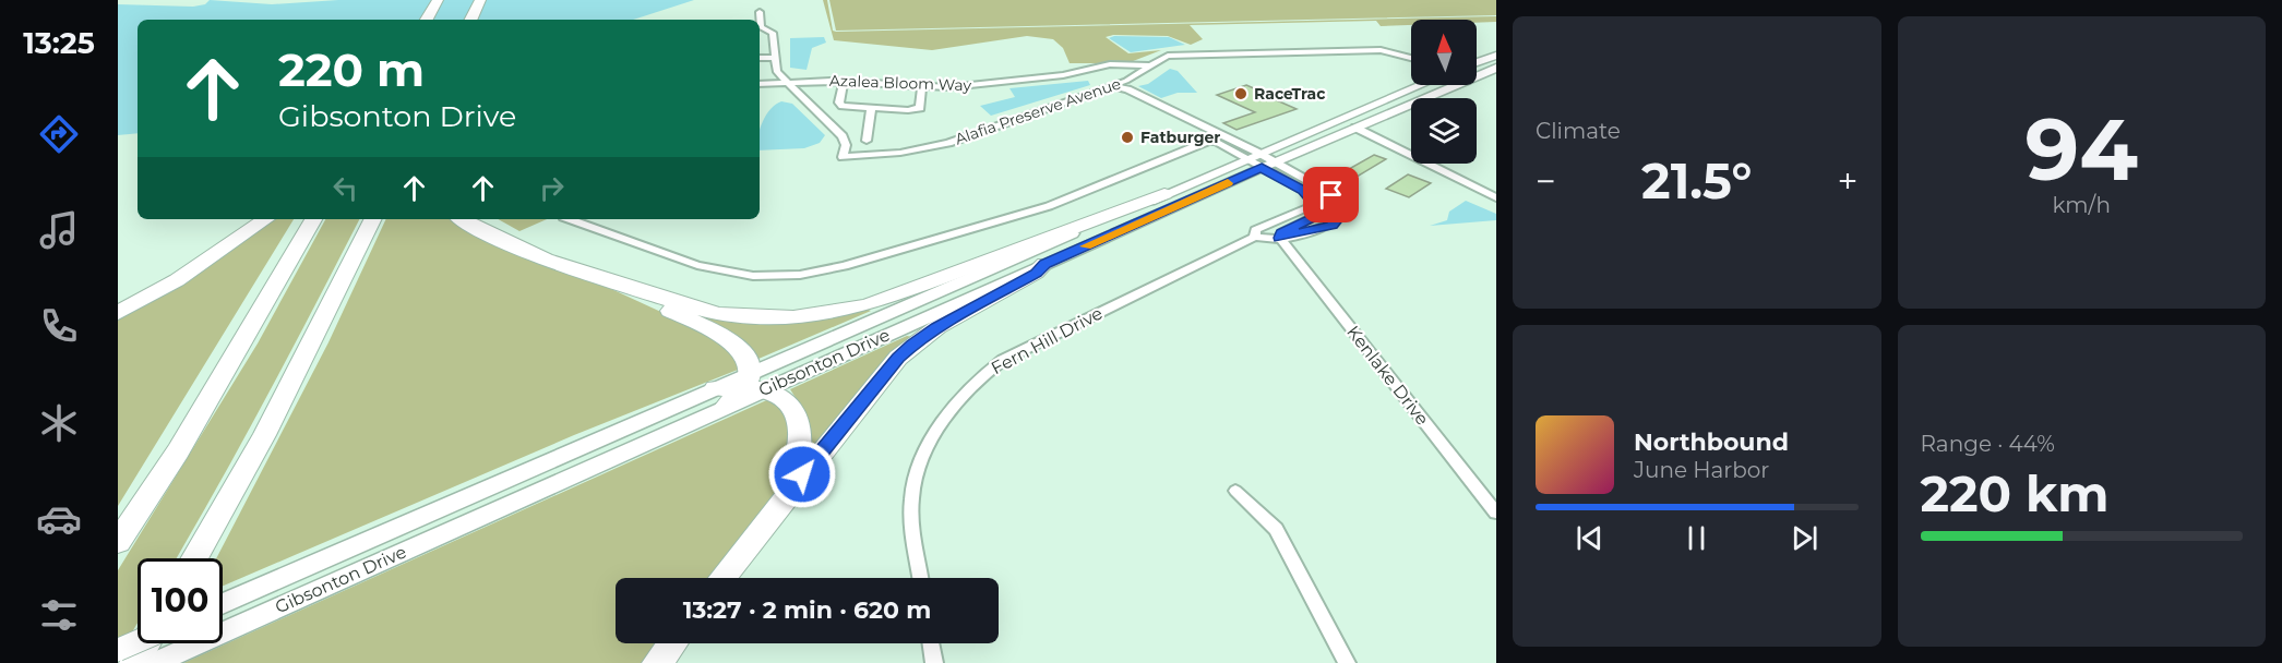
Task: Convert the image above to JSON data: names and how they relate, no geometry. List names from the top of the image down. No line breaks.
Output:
{"streets":{"main road":["Gibsonton Drive"],"street":["Azalea Bloom Way","Alafia Preserve Avenue","Fern Hill Drive","Kenlake Drive"]},"crossings":[["Azalea Bloom Way","Alafia Preserve Avenue"],["Fern Hill Drive","Gibsonton Drive"],["Fern Hill Drive","Kenlake Drive"]],"places":["RaceTrac","Fatburger"],"north":"top","page":{"tabs":"13:25","tile":["Climate",["94","km/h"],["Range · 44%","220 km"]],"turn":["220 m","Gibsonton Drive"],"heat":["−","21.5°","+"],"song":["Northbound","June Harbor"],"limit":"100","trip":"13:27 · 2 min · 620 m"}}
